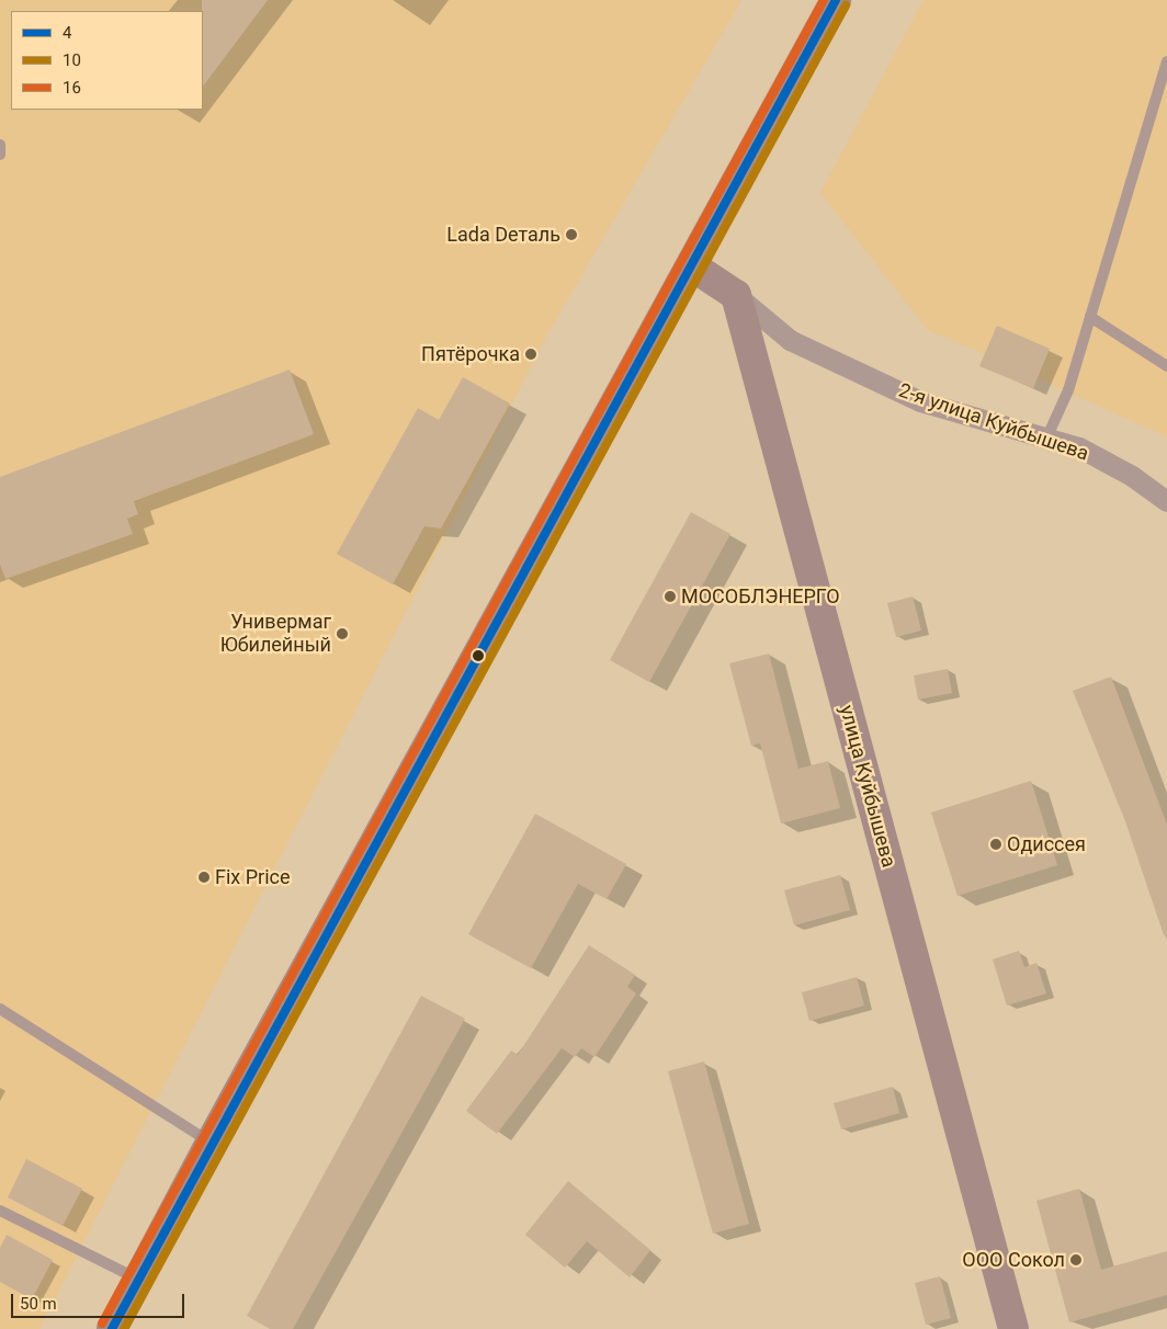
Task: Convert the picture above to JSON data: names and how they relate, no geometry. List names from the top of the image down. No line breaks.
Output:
{"streets":{"street":["2-я улица Куйбышева","улица Куйбышева"]},"crossings":[["2-я улица Куйбышева","улица Куйбышева"]],"places":["Lada Dеталь","Пятёрочка","МОСОБЛЭНЕРГО","Универмаг Юбилейный","Одиссея","Fix Price","ООО Сокол"],"lines":["transit line 4","transit line 16","transit line 10"],"legend":["4","10","16"],"scale_bar":"50 m"}
